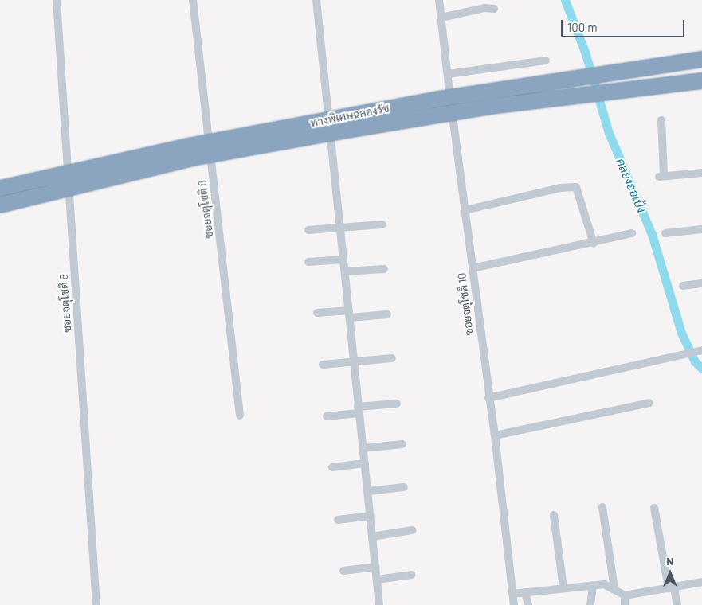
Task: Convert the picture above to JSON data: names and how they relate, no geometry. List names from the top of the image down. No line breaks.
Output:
{"streets":{"highway":["ทางพิเศษฉลองรัช"],"street":["ซอยจตุโชติ 8","ซอยจตุโชติ 6","ซอยจตุโชติ 10"]},"water":["คลองออเป้ง"],"scale_bar":"100 m","north":"top"}
